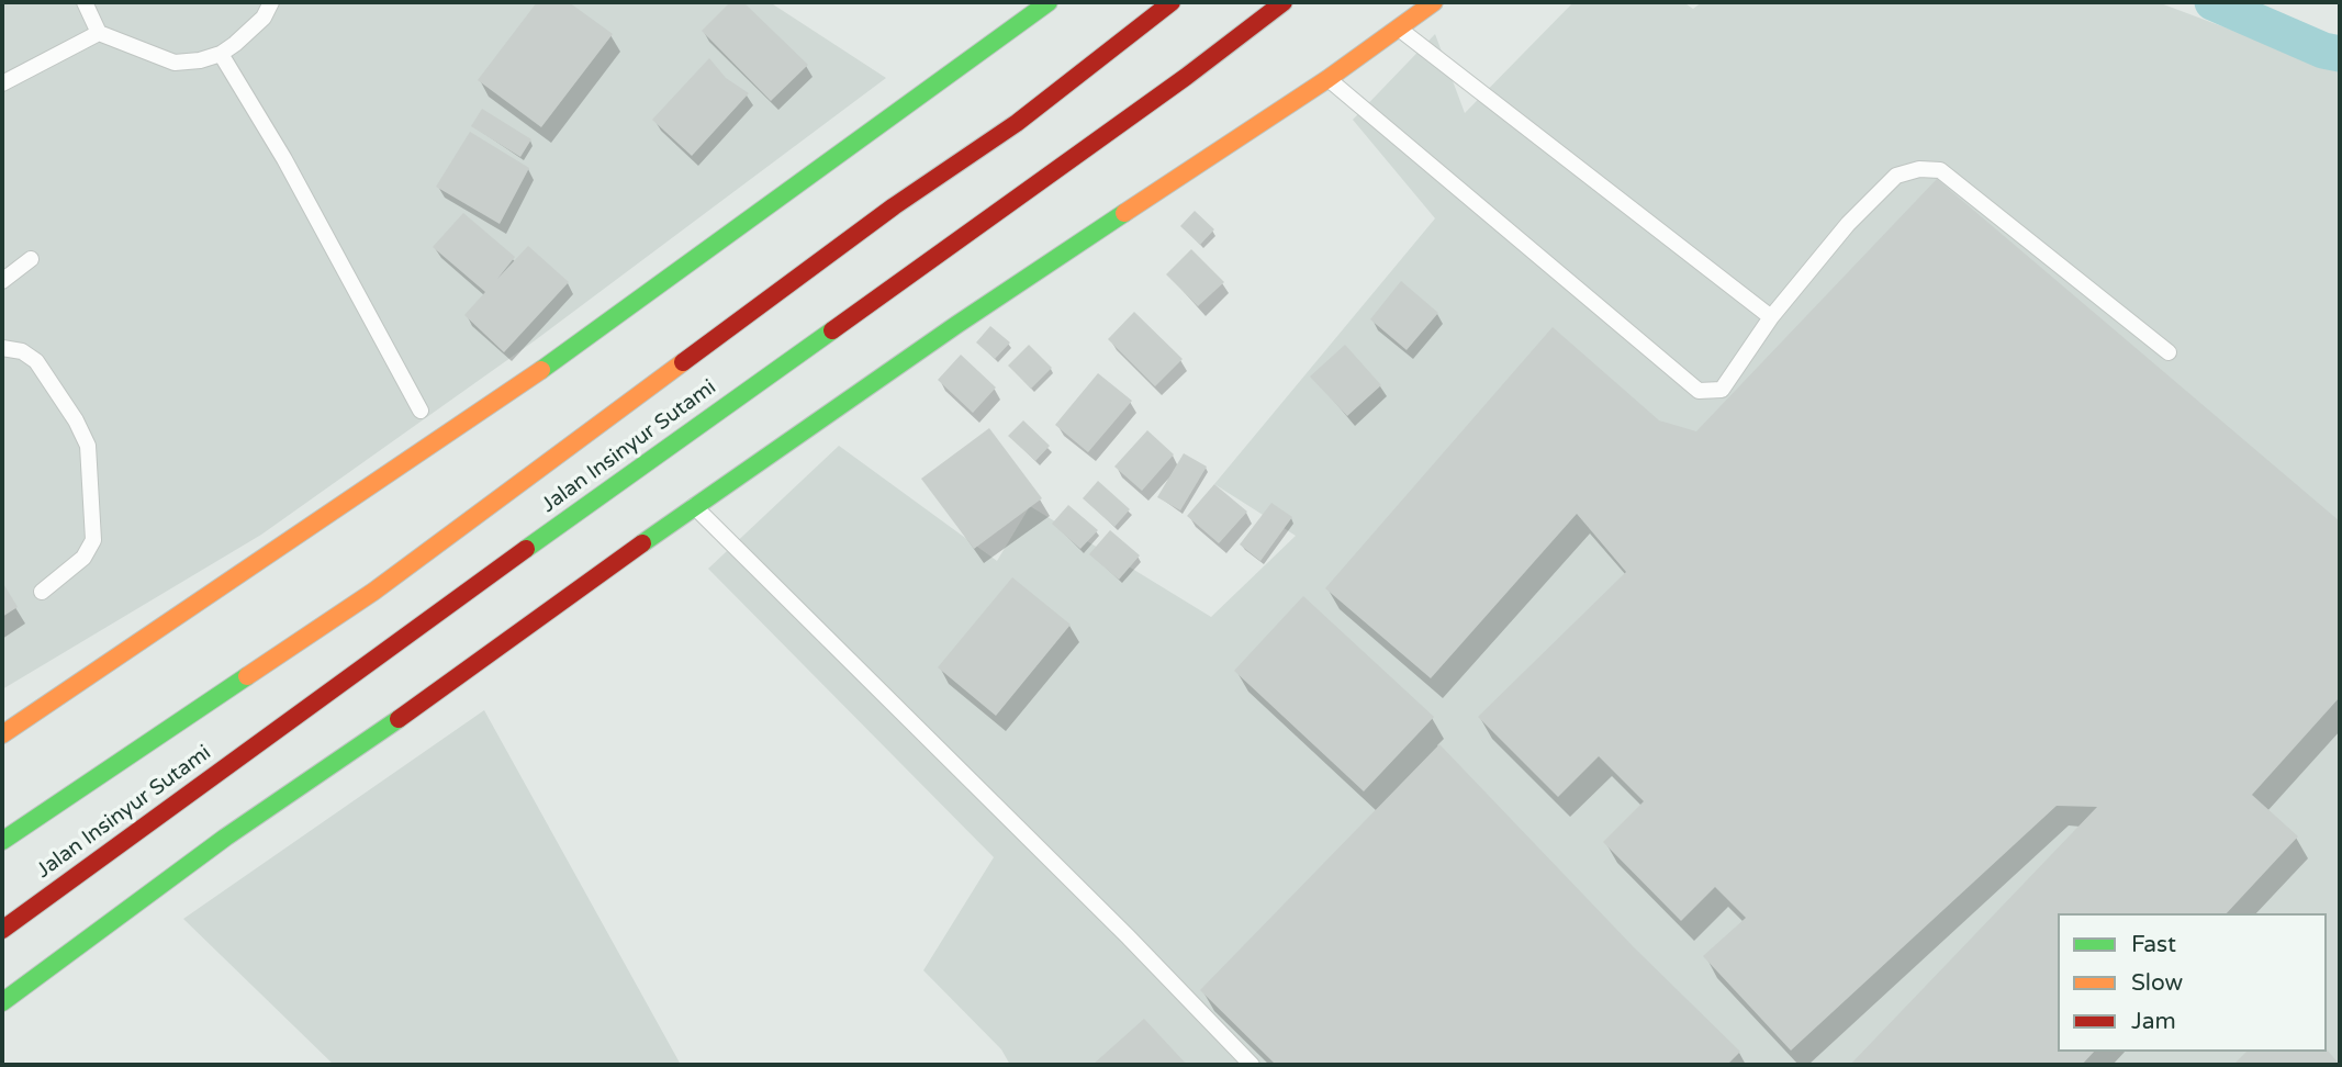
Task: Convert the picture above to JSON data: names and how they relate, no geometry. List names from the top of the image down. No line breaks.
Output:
{"streets":{"main road":["Jalan Insinyur Sutami"]},"legend":["Fast","Slow","Jam"]}
